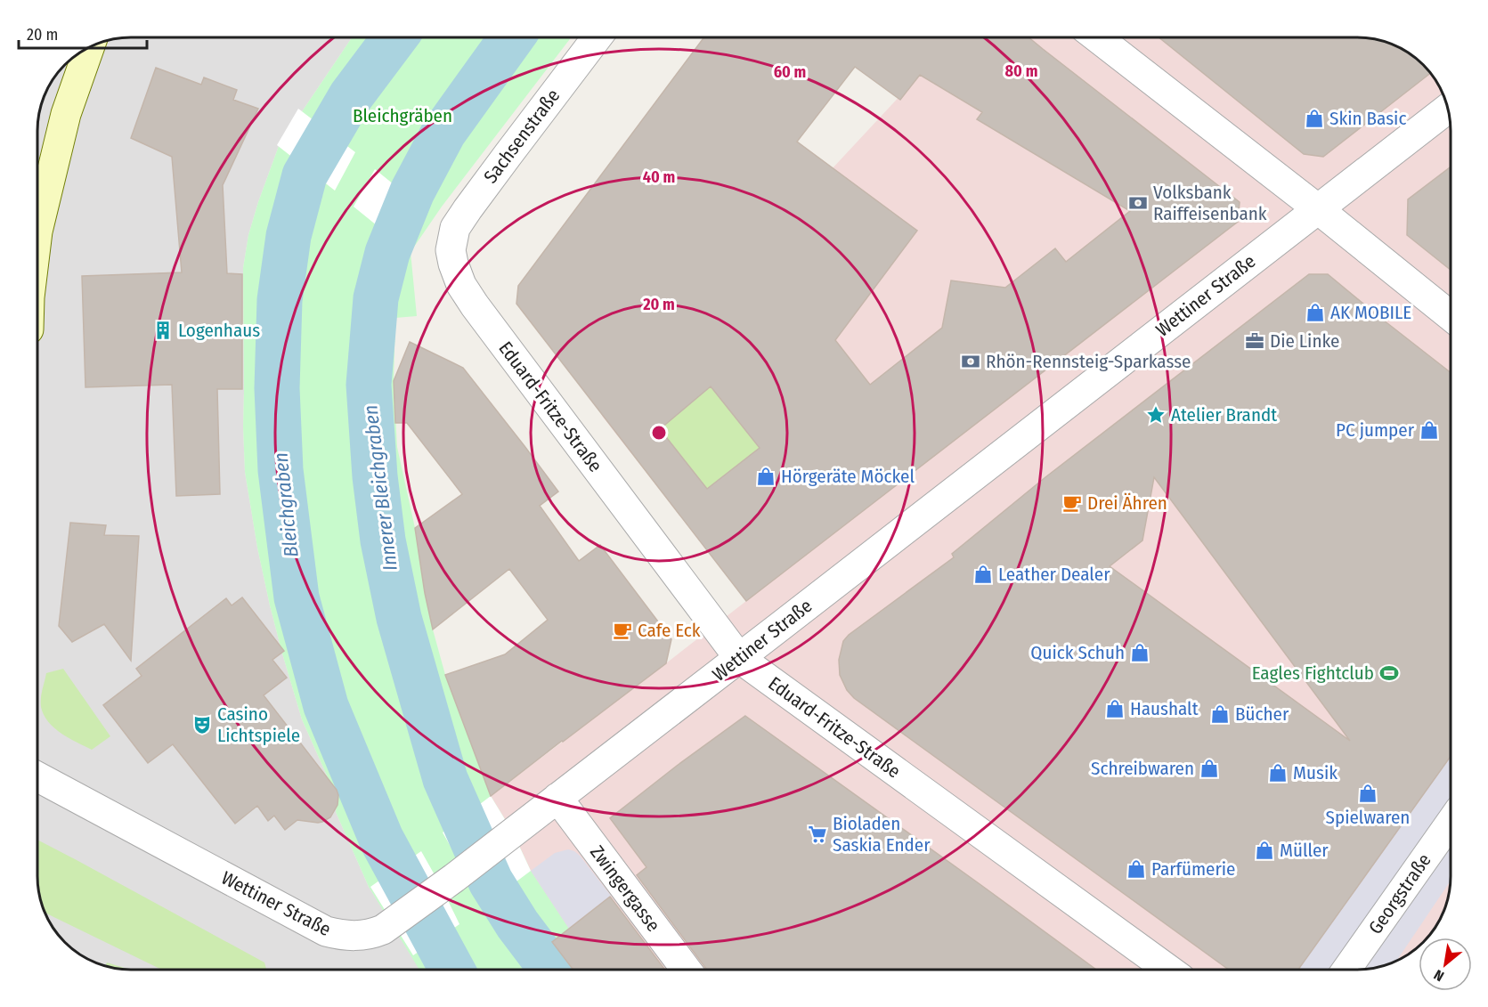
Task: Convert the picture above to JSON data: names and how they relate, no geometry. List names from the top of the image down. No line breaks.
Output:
{"streets":{"street":["Sachsenstraße","Wettiner Straße","Eduard-Fritze-Straße","Zwingergasse","Georgstraße"]},"crossings":[["Sachsenstraße","Eduard-Fritze-Straße"],["Wettiner Straße","Eduard-Fritze-Straße"],["Wettiner Straße","Zwingergasse"]],"water":["Innerer Bleichgraben","Bleichgraben"],"parks":["Bleichgräben"],"places":{"shop":["Skin Basic","AK MOBILE","PC jumper","Hörgeräte Möckel","Leather Dealer","Quick Schuh","Haushalt","Bücher","Schreibwaren","Musik","Spielwaren","Müller","Parfümerie"],"bank":["Volksbank Raiffeisenbank","Rhön-Rennsteig-Sparkasse"],"building":["Logenhaus"],"office":["Die Linke"],"place":["Atelier Brandt"],"cafe":["Drei Ähren","Cafe Eck"],"sports":["Eagles Fightclub"],"theatre":["Casino Lichtspiele"],"supermarket":["Bioladen Saskia Ender"]},"scale_bar":"20 m","north":"bottom left","rings":["80 m","60 m","40 m","20 m"]}
